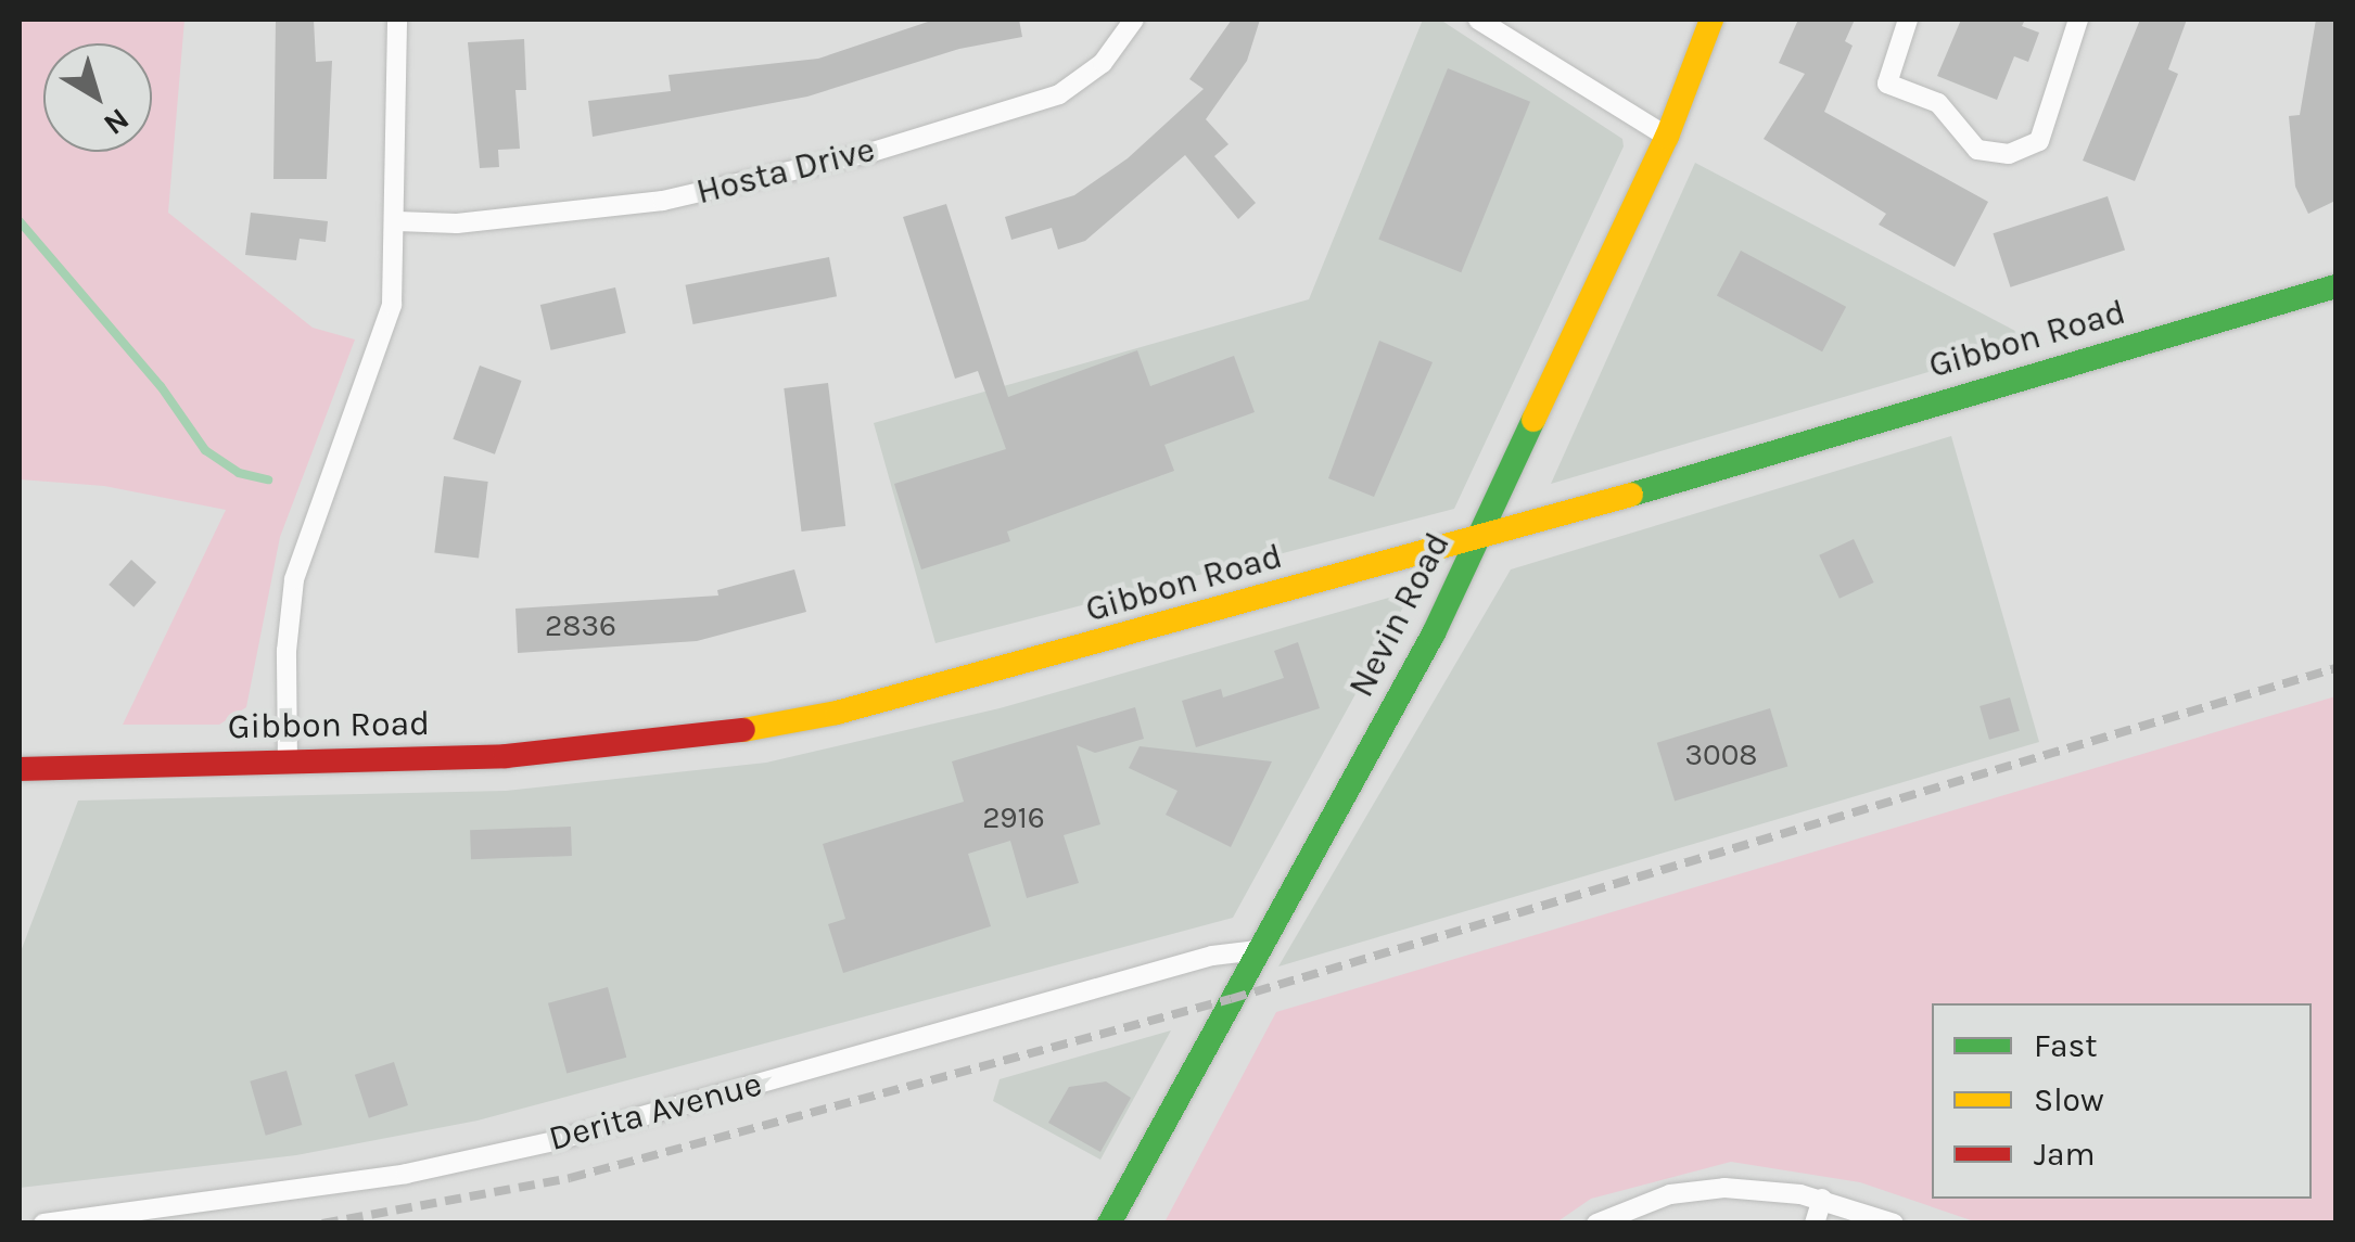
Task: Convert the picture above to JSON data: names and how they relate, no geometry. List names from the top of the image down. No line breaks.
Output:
{"streets":{"main road":["Gibbon Road","Nevin Road"],"street":["Hosta Drive","Derita Avenue"]},"crossings":[["Gibbon Road","Nevin Road"],["Nevin Road","Derita Avenue"]],"house_numbers":["2836","3008","2916"],"legend":["Fast","Slow","Jam"],"north":"bottom right"}
